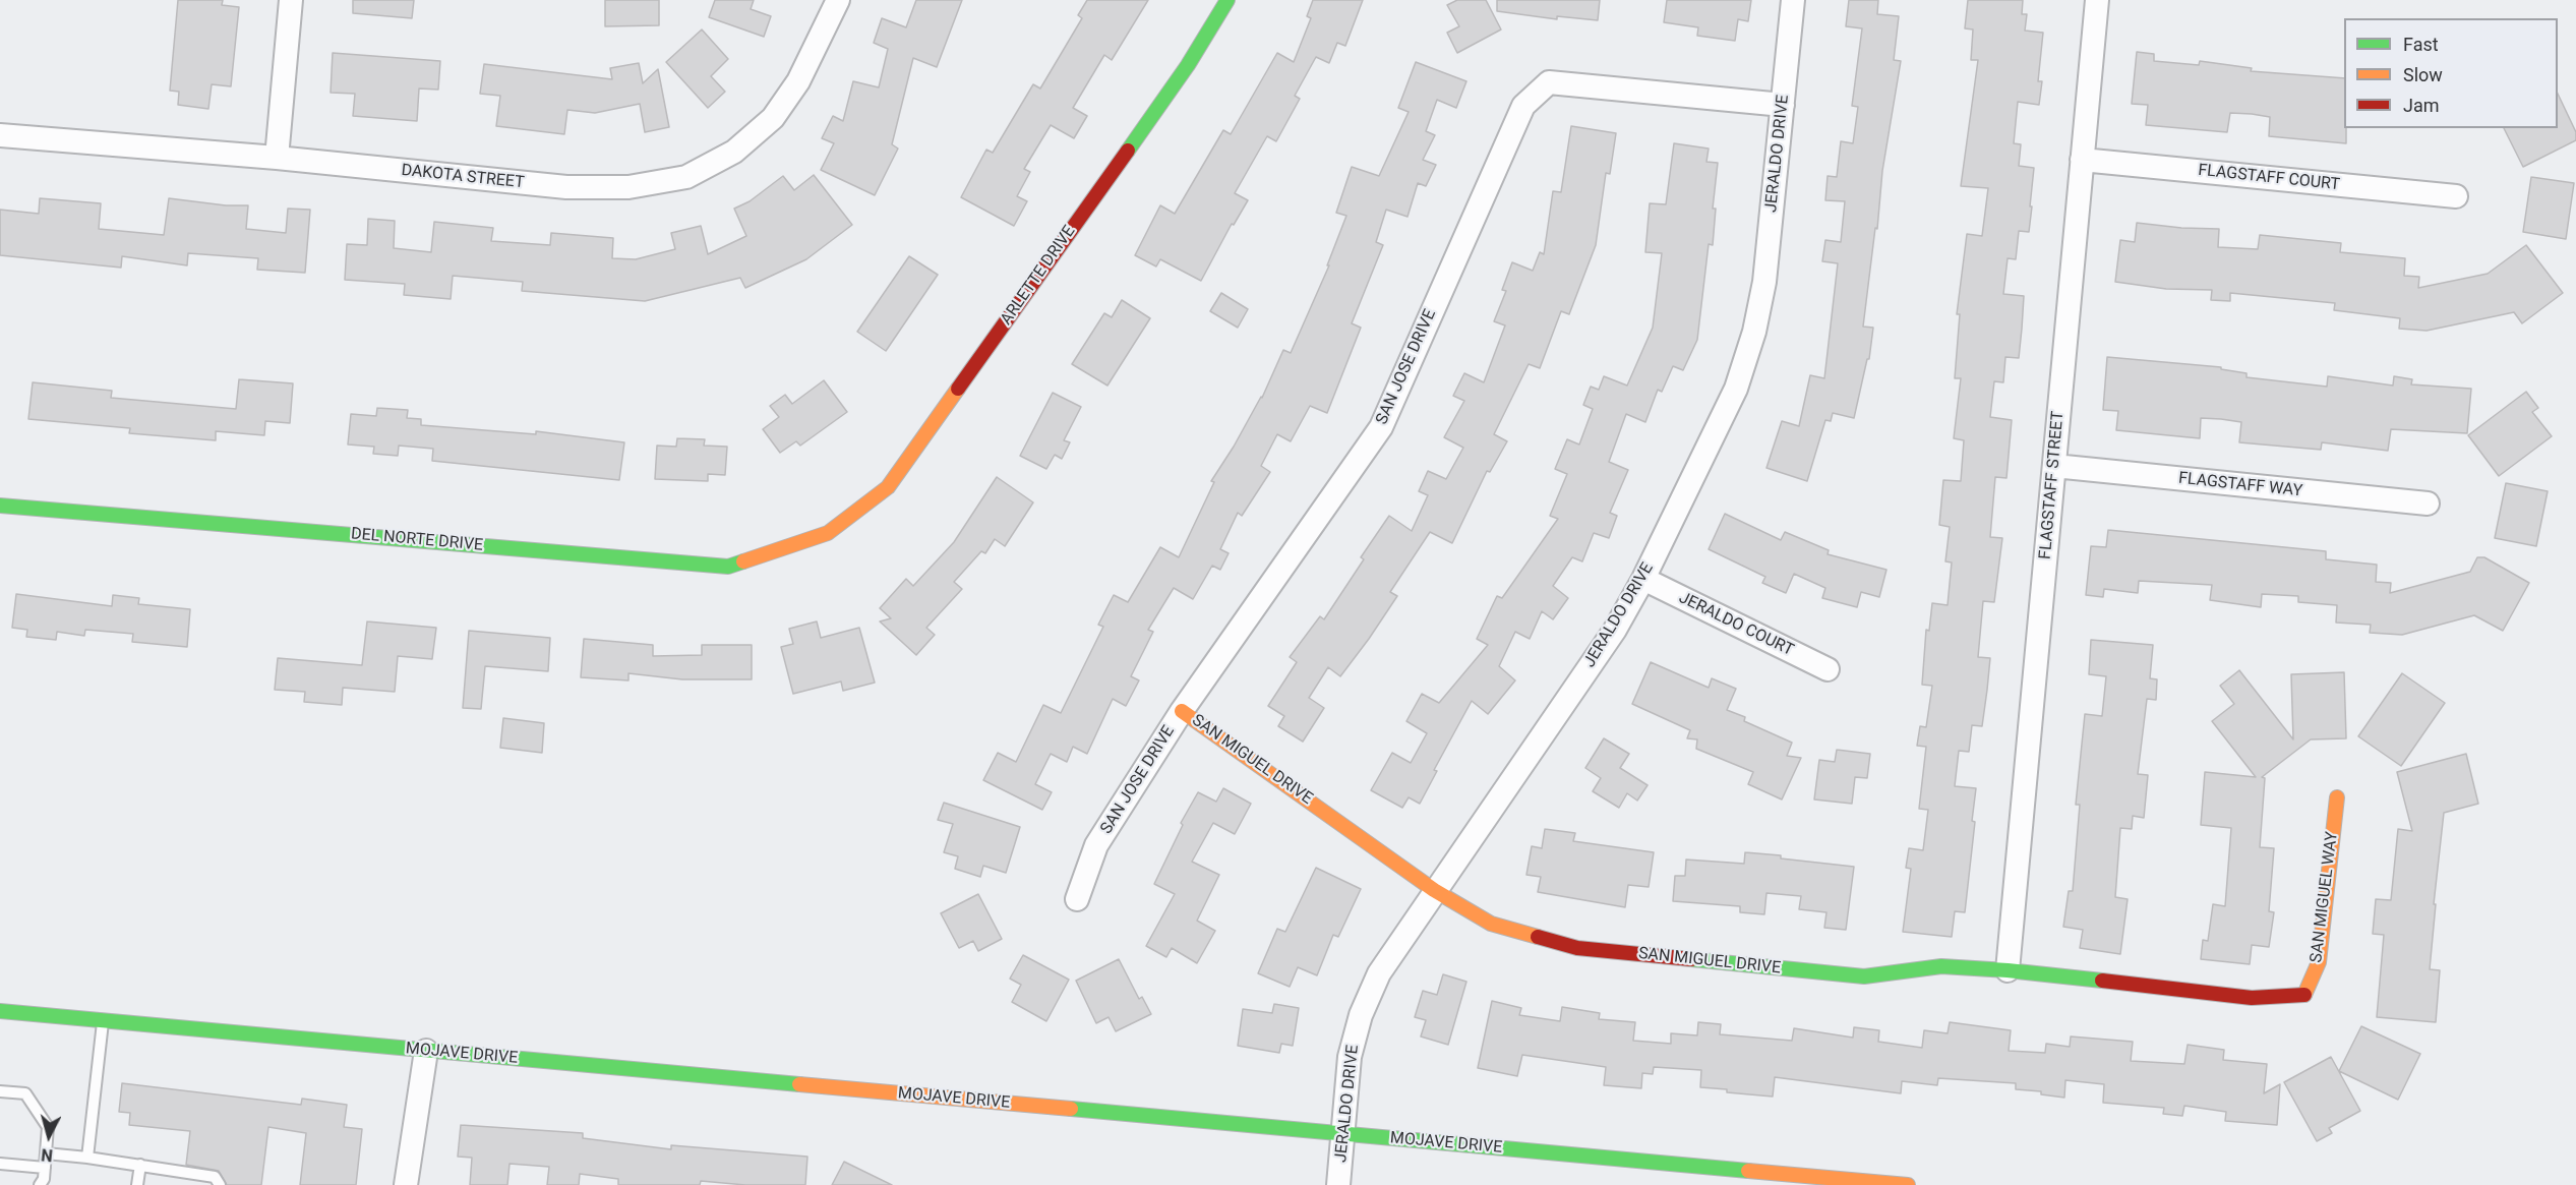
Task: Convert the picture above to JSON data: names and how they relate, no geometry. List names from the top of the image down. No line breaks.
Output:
{"streets":{"street":["JERALDO DRIVE","DAKOTA STREET","FLAGSTAFF COURT","ARLETTE DRIVE","SAN JOSE DRIVE","FLAGSTAFF STREET","FLAGSTAFF WAY","DEL NORTE DRIVE","JERALDO COURT","SAN MIGUEL DRIVE","SAN MIGUEL WAY","MOJAVE DRIVE"]},"crossings":[["JERALDO DRIVE","SAN JOSE DRIVE"],["JERALDO DRIVE","JERALDO COURT"],["JERALDO DRIVE","SAN MIGUEL DRIVE"],["JERALDO DRIVE","MOJAVE DRIVE"],["FLAGSTAFF COURT","FLAGSTAFF STREET"],["ARLETTE DRIVE","DEL NORTE DRIVE"],["SAN JOSE DRIVE","SAN MIGUEL DRIVE"],["FLAGSTAFF STREET","FLAGSTAFF WAY"],["FLAGSTAFF STREET","SAN MIGUEL DRIVE"],["SAN MIGUEL DRIVE","SAN MIGUEL WAY"]],"legend":["Fast","Slow","Jam"],"north":"bottom"}
